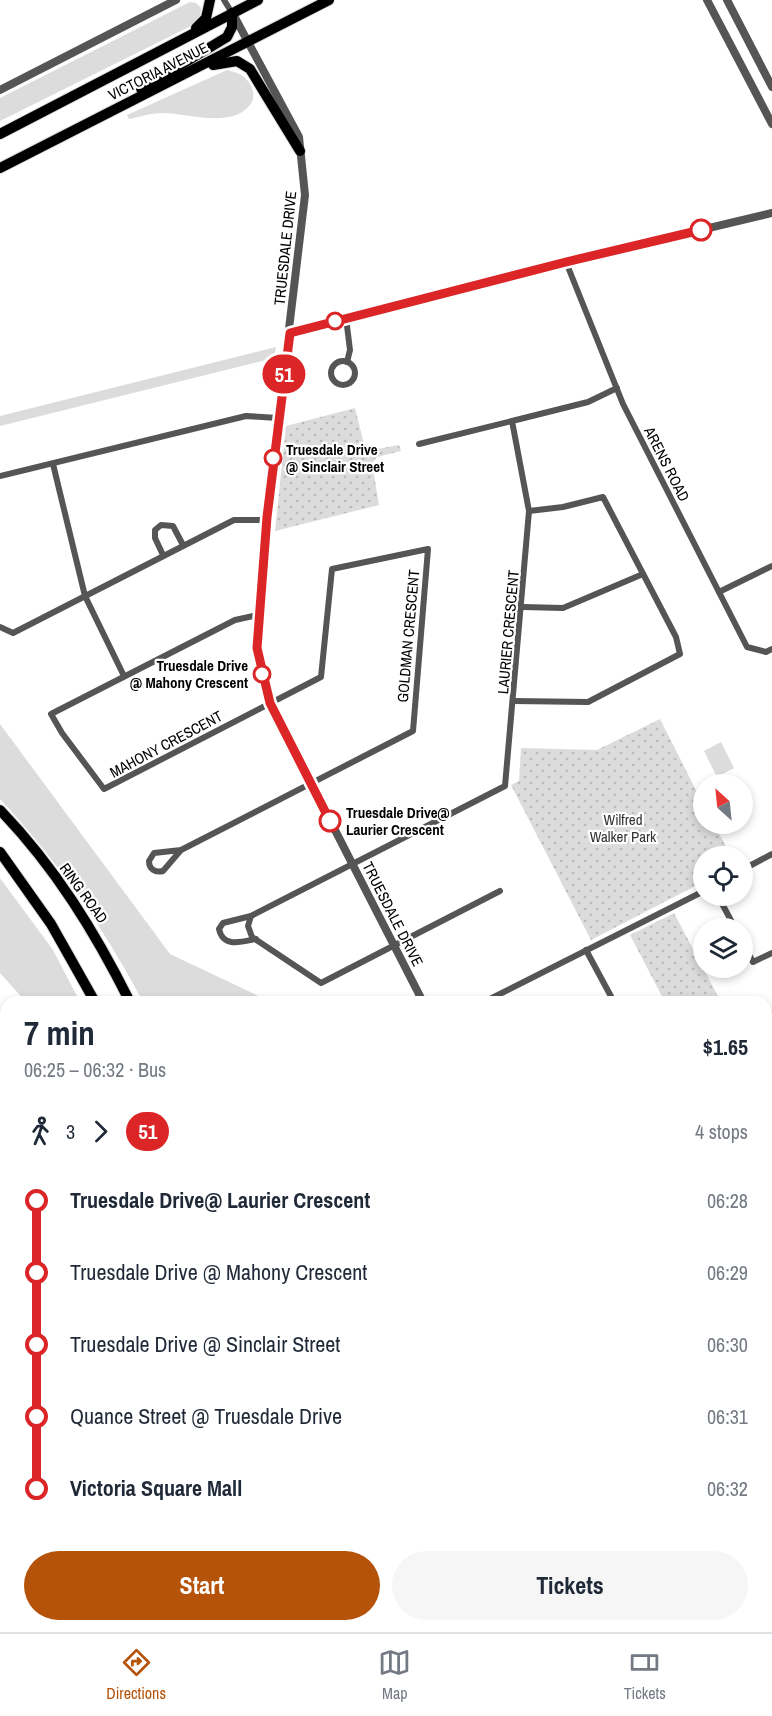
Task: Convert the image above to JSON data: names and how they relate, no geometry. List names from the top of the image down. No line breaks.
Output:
{"streets":{"highway":["VICTORIA AVENUE","RING ROAD"],"street":["TRUESDALE DRIVE","ARENS ROAD","LAURIER CRESCENT","GOLDMAN CRESCENT","MAHONY CRESCENT"]},"crossings":[["VICTORIA AVENUE","TRUESDALE DRIVE"],["TRUESDALE DRIVE","LAURIER CRESCENT"],["TRUESDALE DRIVE","GOLDMAN CRESCENT"],["TRUESDALE DRIVE","MAHONY CRESCENT"],["GOLDMAN CRESCENT","MAHONY CRESCENT"]],"parks":["Wilfred Walker Park"],"places":["Truesdale Drive @ Sinclair Street","Truesdale Drive @ Mahony Crescent","Truesdale Drive@ Laurier Crescent"],"lines":["bus line 51"],"north":"top left","page":{"on_map":"51","heading":["7 min","06:25 – 06:32 · Bus","$1.65"],"legs":["3","51","4 stops"],"list":[{"name":"Truesdale Drive@ Laurier Crescent","value":"06:28"},{"name":"Truesdale Drive @ Mahony Crescent","value":"06:29"},{"name":"Truesdale Drive @ Sinclair Street","value":"06:30"},{"name":"Quance Street @ Truesdale Drive","value":"06:31"},{"name":"Victoria Square Mall","value":"06:32"}],"buttons":["Start","Tickets"],"tabs":["Directions","Map","Tickets"]}}
